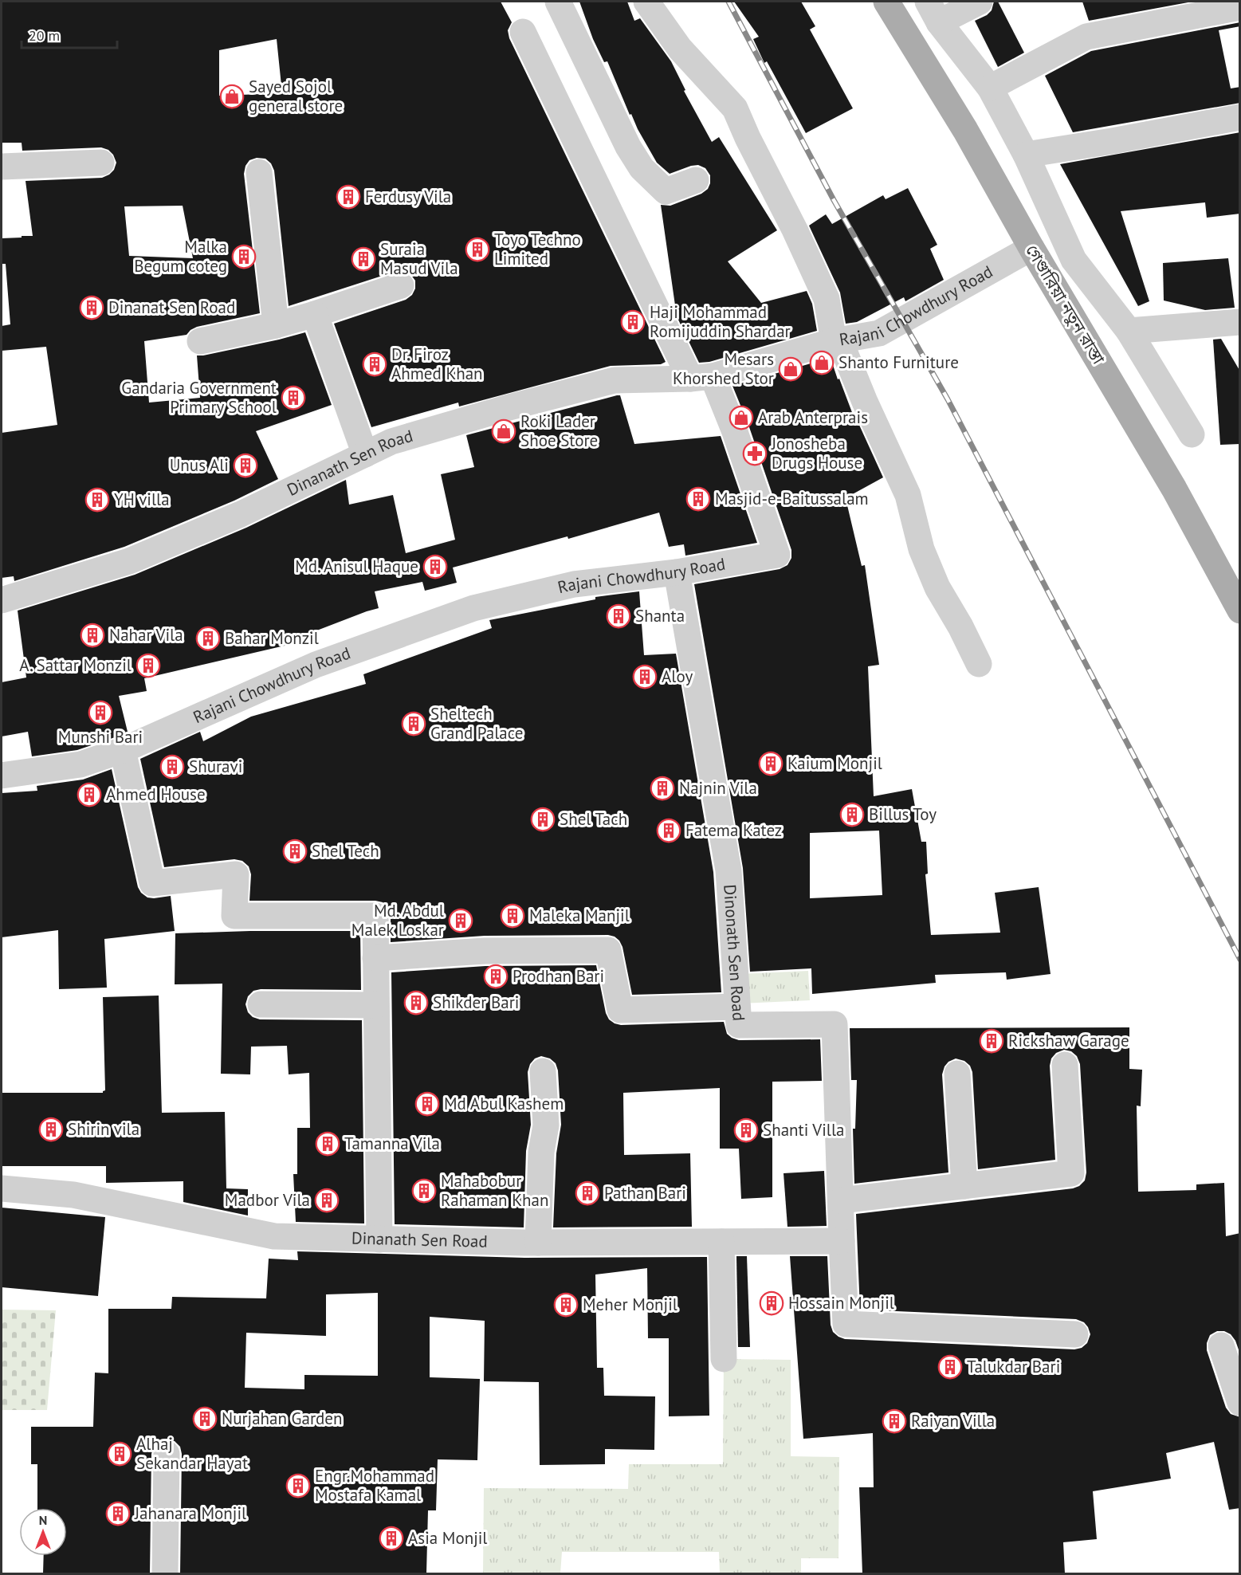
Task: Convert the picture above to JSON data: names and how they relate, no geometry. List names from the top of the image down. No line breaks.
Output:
{"streets":{"main road":["গেণ্ডারিয়া নতুন রাস্তা"],"street":["Rajani Chowdhury Road","Dinanath Sen Road","Dinonath Sen Road"]},"crossings":[["Rajani Chowdhury Road","গেণ্ডারিয়া নতুন রাস্তা"],["Rajani Chowdhury Road","Dinanath Sen Road"],["Rajani Chowdhury Road","Dinonath Sen Road"],["Dinanath Sen Road","Dinonath Sen Road"]],"places":{"shop":["Sayed Sojol general store","Shanto Furniture","Mesars Khorshed Stor","Arab Anterprais","Roki Lader Shoe Store"],"building":["Ferdusy Vila","Toyo Techno Limited","Malka Begum coteg","Suraia Masud Vila","Dinanat Sen Road","Haji Mohammad Romijuddin Shardar","Dr. Firoz Ahmed Khan","Gandaria Government Primary School","Unus Ali","Masjid-e-Baitussalam","YH villa","Md. Anisul Haque","Shanta","Nahar Vila","Bahar Monzil","A. Sattar Monzil","Aloy","Munshi Bari","Sheltech Grand Palace","Kaium Monjil","Shuravi","Najnin Vila","Ahmed House","Billus Toy","Shel Tach","Fatema Katez","Shel Tech","Maleka Manjil","Md. Abdul Malek Loskar","Prodhan Bari","Shikder Bari","Rickshaw Garage","Md Abul Kashem","Shirin vila","Shanti Villa","Tamanna Vila","Mahabobur Rahaman Khan","Pathan Bari","Madbor Vila","Hossain Monjil","Meher Monjil","Talukdar Bari","Nurjahan Garden","Raiyan Villa","Alhaj Sekandar Hayat","Engr.Mohammad Mostafa Kamal","Jahanara Monjil","Asia Monjil"],"pharmacy":["Jonosheba Drugs House"]},"scale_bar":"20 m","north":"top"}
